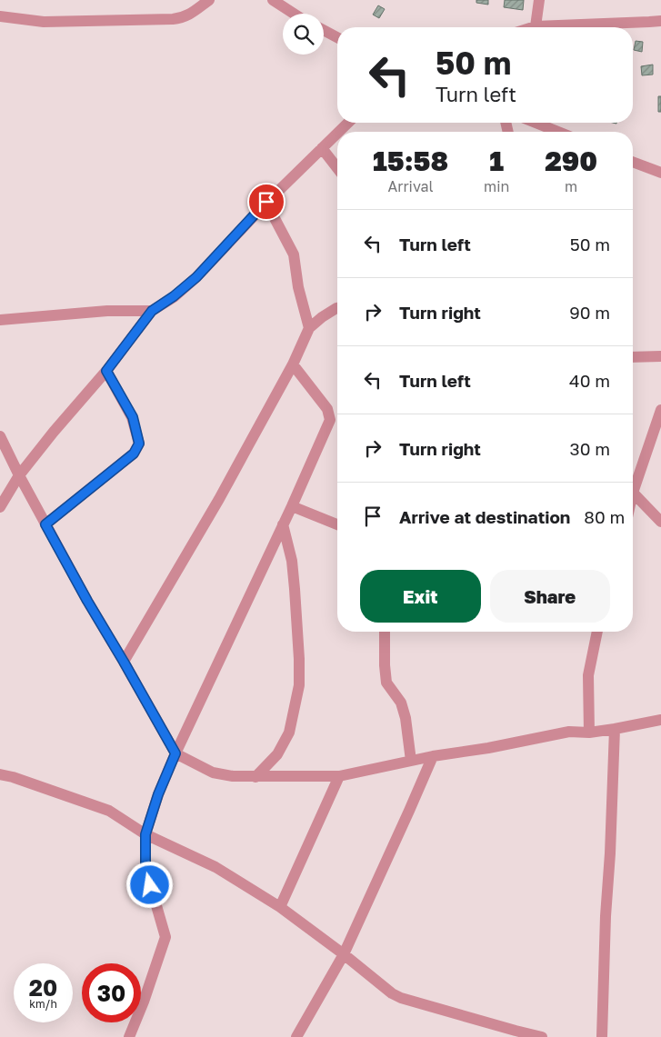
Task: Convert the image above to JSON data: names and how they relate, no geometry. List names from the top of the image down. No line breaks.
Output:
{"page":{"turn":["50 m","Turn left"],"eta":["15:58","Arrival","1","min","290","m"],"list":[{"name":"Turn left","value":"50 m"},{"name":"Turn right","value":"90 m"},{"name":"Turn left","value":"40 m"},{"name":"Turn right","value":"30 m"},{"name":"Arrive at destination","value":"80 m"}],"buttons":["Exit","Share"],"speed":"20 km/h","limit":"30"}}
